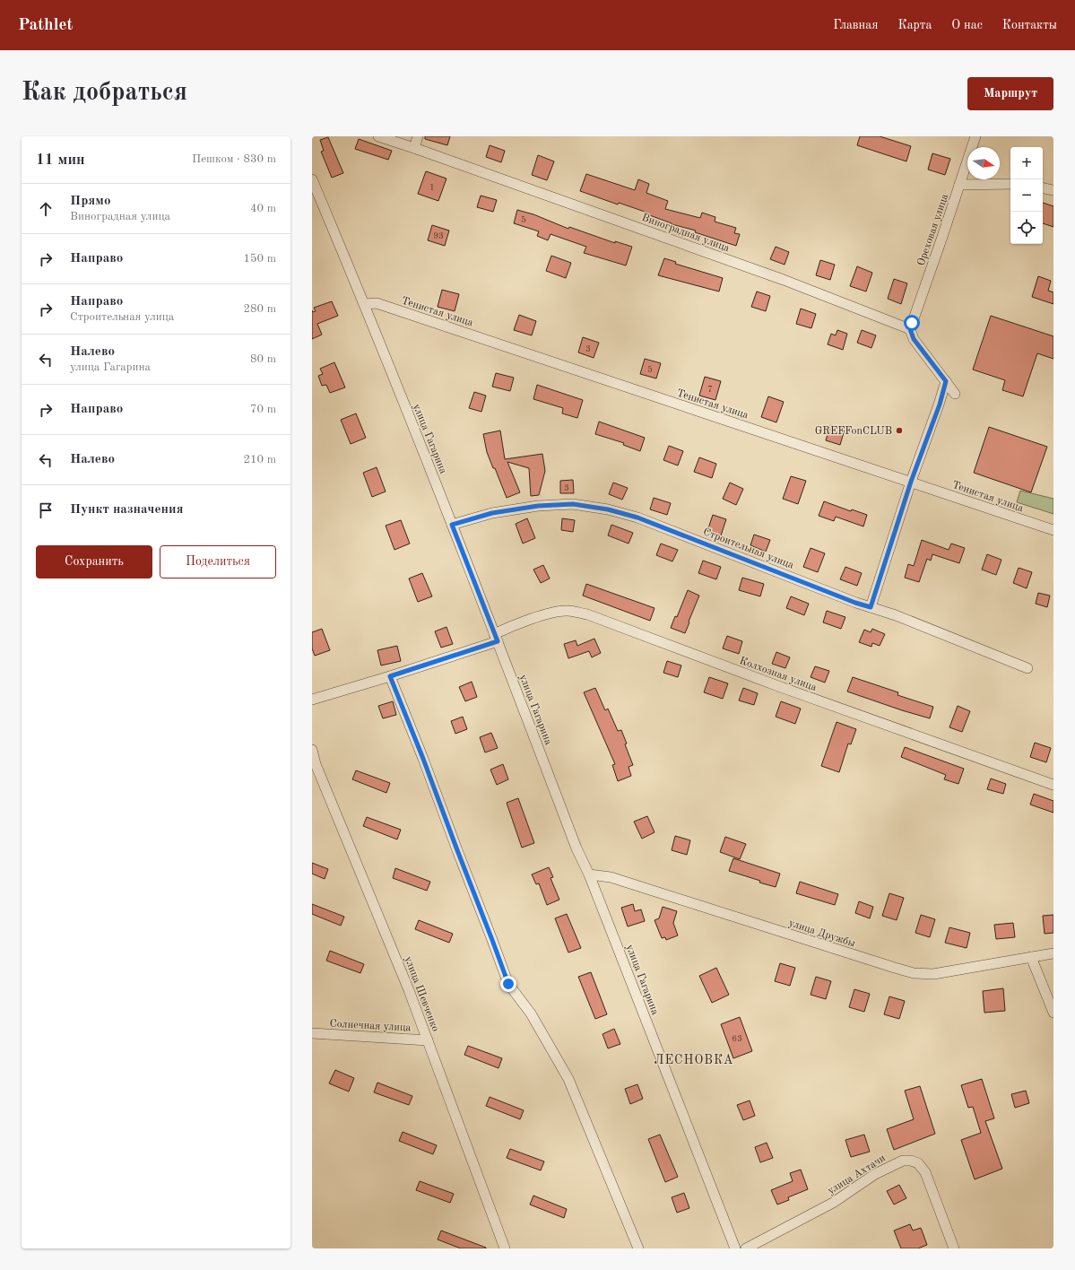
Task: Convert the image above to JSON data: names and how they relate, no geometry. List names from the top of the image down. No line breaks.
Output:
{"streets":{"street":["Ореховая улица","Виноградная улица","Тенистая улица","улица Гагарина","Строительная улица","Колхозная улица","улица Дружбы","улица Шевченко","Солнечная улица","улица Ахтачи"]},"crossings":[["Ореховая улица","Виноградная улица"],["Тенистая улица","улица Гагарина"],["улица Гагарина","Строительная улица"],["улица Гагарина","Колхозная улица"],["улица Гагарина","улица Дружбы"],["улица Шевченко","Солнечная улица"]],"districts":["ЛЕСНОВКА"],"places":["GREFFonCLUB"],"house_numbers":["1","5","93","3","5","7","3","63"],"north":"right","page":{"header":"Pathlet","nav":["Главная","Карта","О нас","Контакты"],"buttons":["Маршрут",["Сохранить","Поделиться"]],"title":"Как добраться","heading":["11 мин","Пешком · 830 m"],"map_buttons":["+","−"],"list":[["Прямо","Виноградная улица","40 m"],["Направо","150 m"],["Направо","Строительная улица","280 m"],["Налево","улица Гагарина","80 m"],["Направо","70 m"],["Налево","210 m"],"Пункт назначения"]}}
